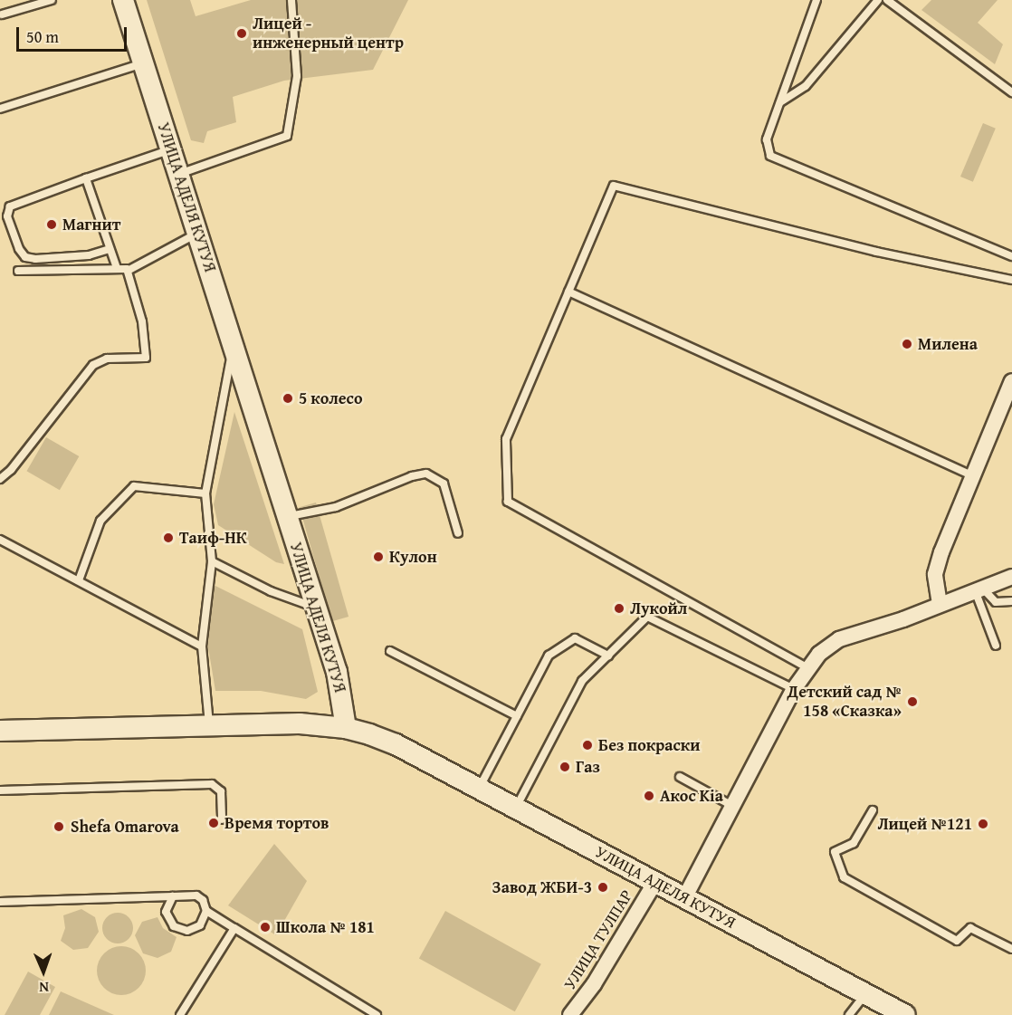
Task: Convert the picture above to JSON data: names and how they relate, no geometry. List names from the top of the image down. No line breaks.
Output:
{"streets":{"main road":["УЛИЦА АДЕЛЯ КУТУЯ"],"street":["УЛИЦА ТУЛПАР"]},"crossings":[["УЛИЦА АДЕЛЯ КУТУЯ","УЛИЦА ТУЛПАР"]],"places":["Лицей - инженерный центр","Магнит","Милена","5 колесо","Таиф-НК","Кулон","Лукойл","Детский сад № 158 «Сказка»","Без покраски","Газ","Акос Kia","Время тортов","Лицей №121","Shefa Omarova","Завод ЖБИ-3","Школа № 181"],"scale_bar":"50 m","north":"bottom"}
